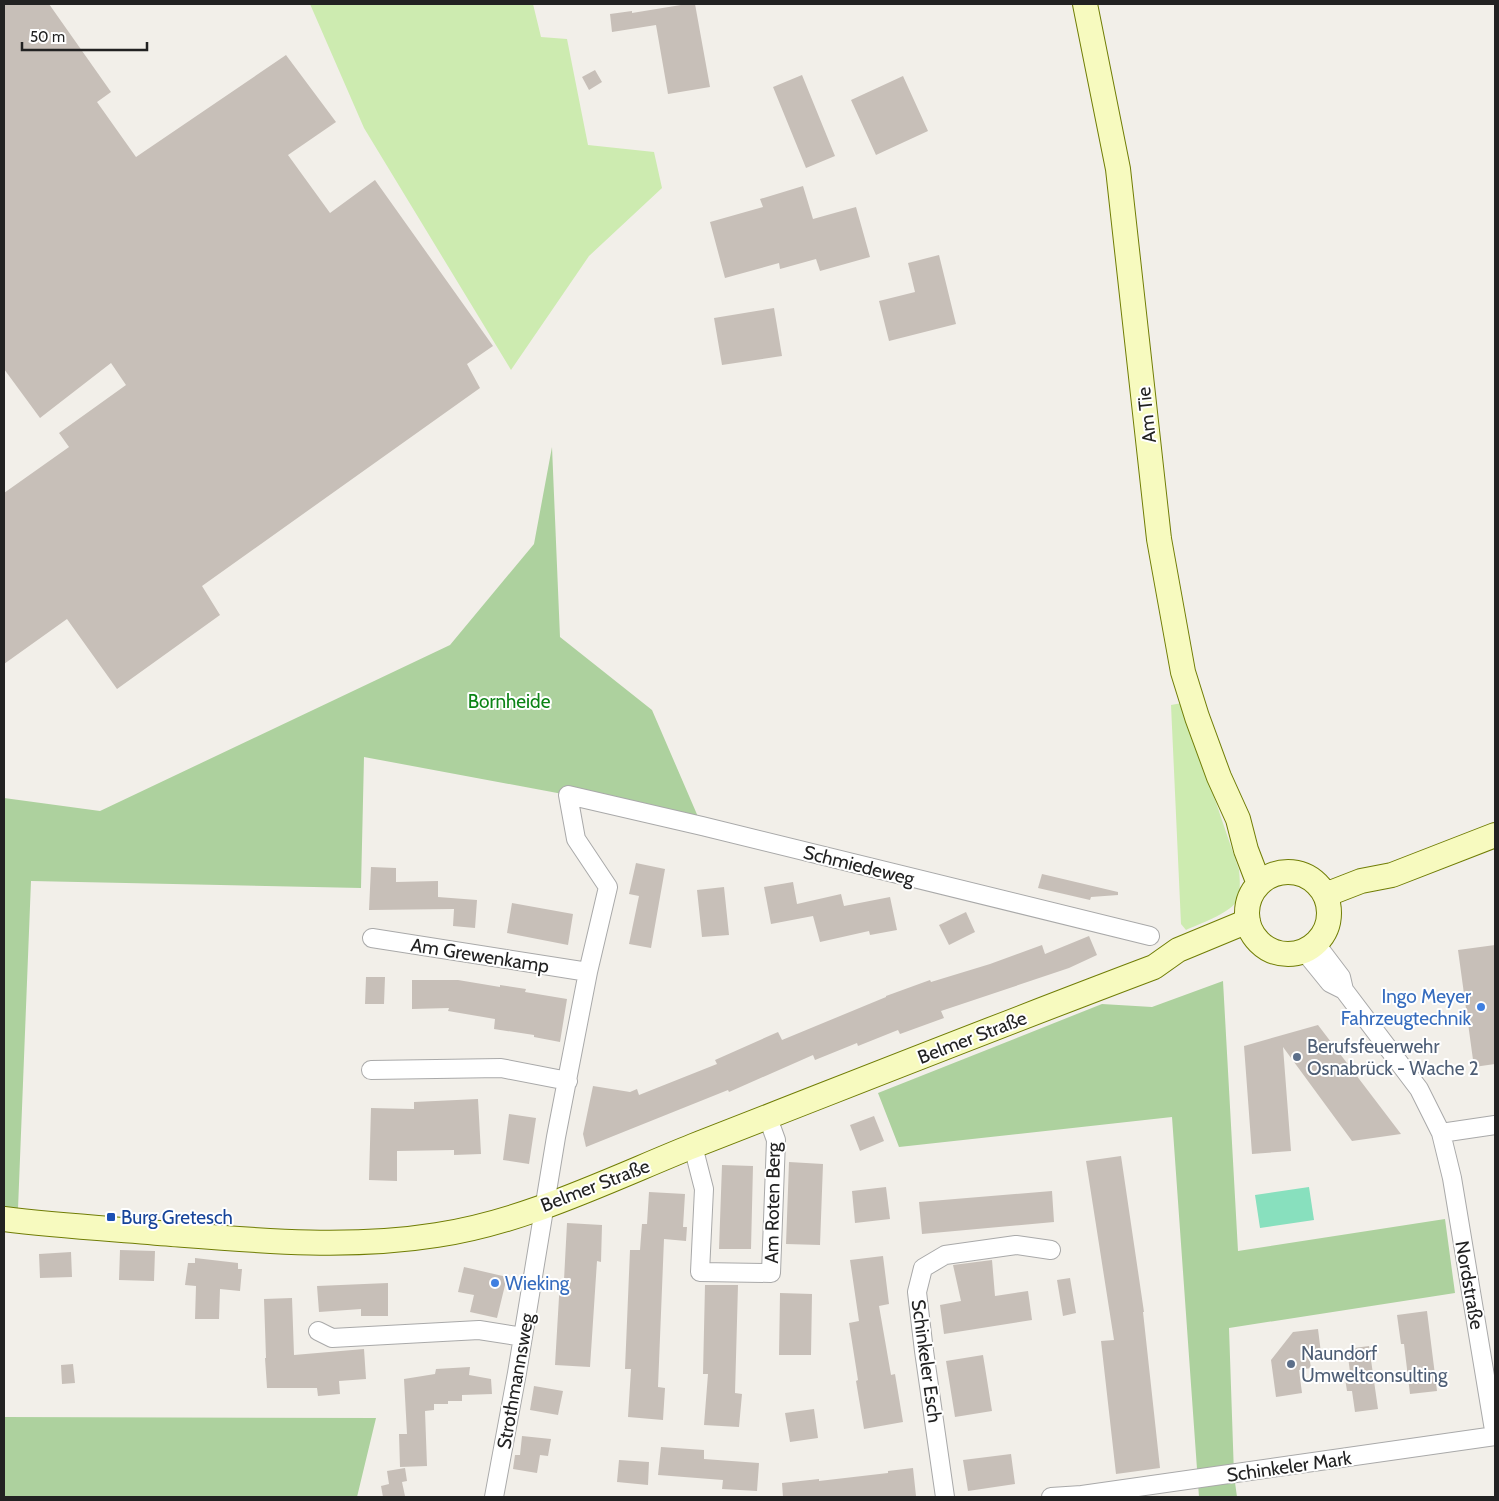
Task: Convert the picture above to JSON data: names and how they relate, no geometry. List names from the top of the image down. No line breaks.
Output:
{"streets":{"street":["Am Tie","Schmiedeweg","Am Grewenkamp","Belmer Straße","Am Roten Berg","Nordstraße","Schinkeler Esch","Strothmannsweg","Schinkeler Mark"]},"crossings":[["Am Tie","Belmer Straße"],["Am Tie","Nordstraße"],["Schmiedeweg","Am Grewenkamp"],["Belmer Straße","Am Roten Berg"],["Belmer Straße","Nordstraße"],["Belmer Straße","Strothmannsweg"],["Nordstraße","Schinkeler Mark"]],"parks":["Bornheide"],"places":{"other":["Ingo Meyer Fahrzeugtechnik","Berufsfeuerwehr Osnabrück - Wache 2","Wieking","Naundorf Umweltconsulting"],"transit":["Burg Gretesch"]},"scale_bar":"50 m"}
